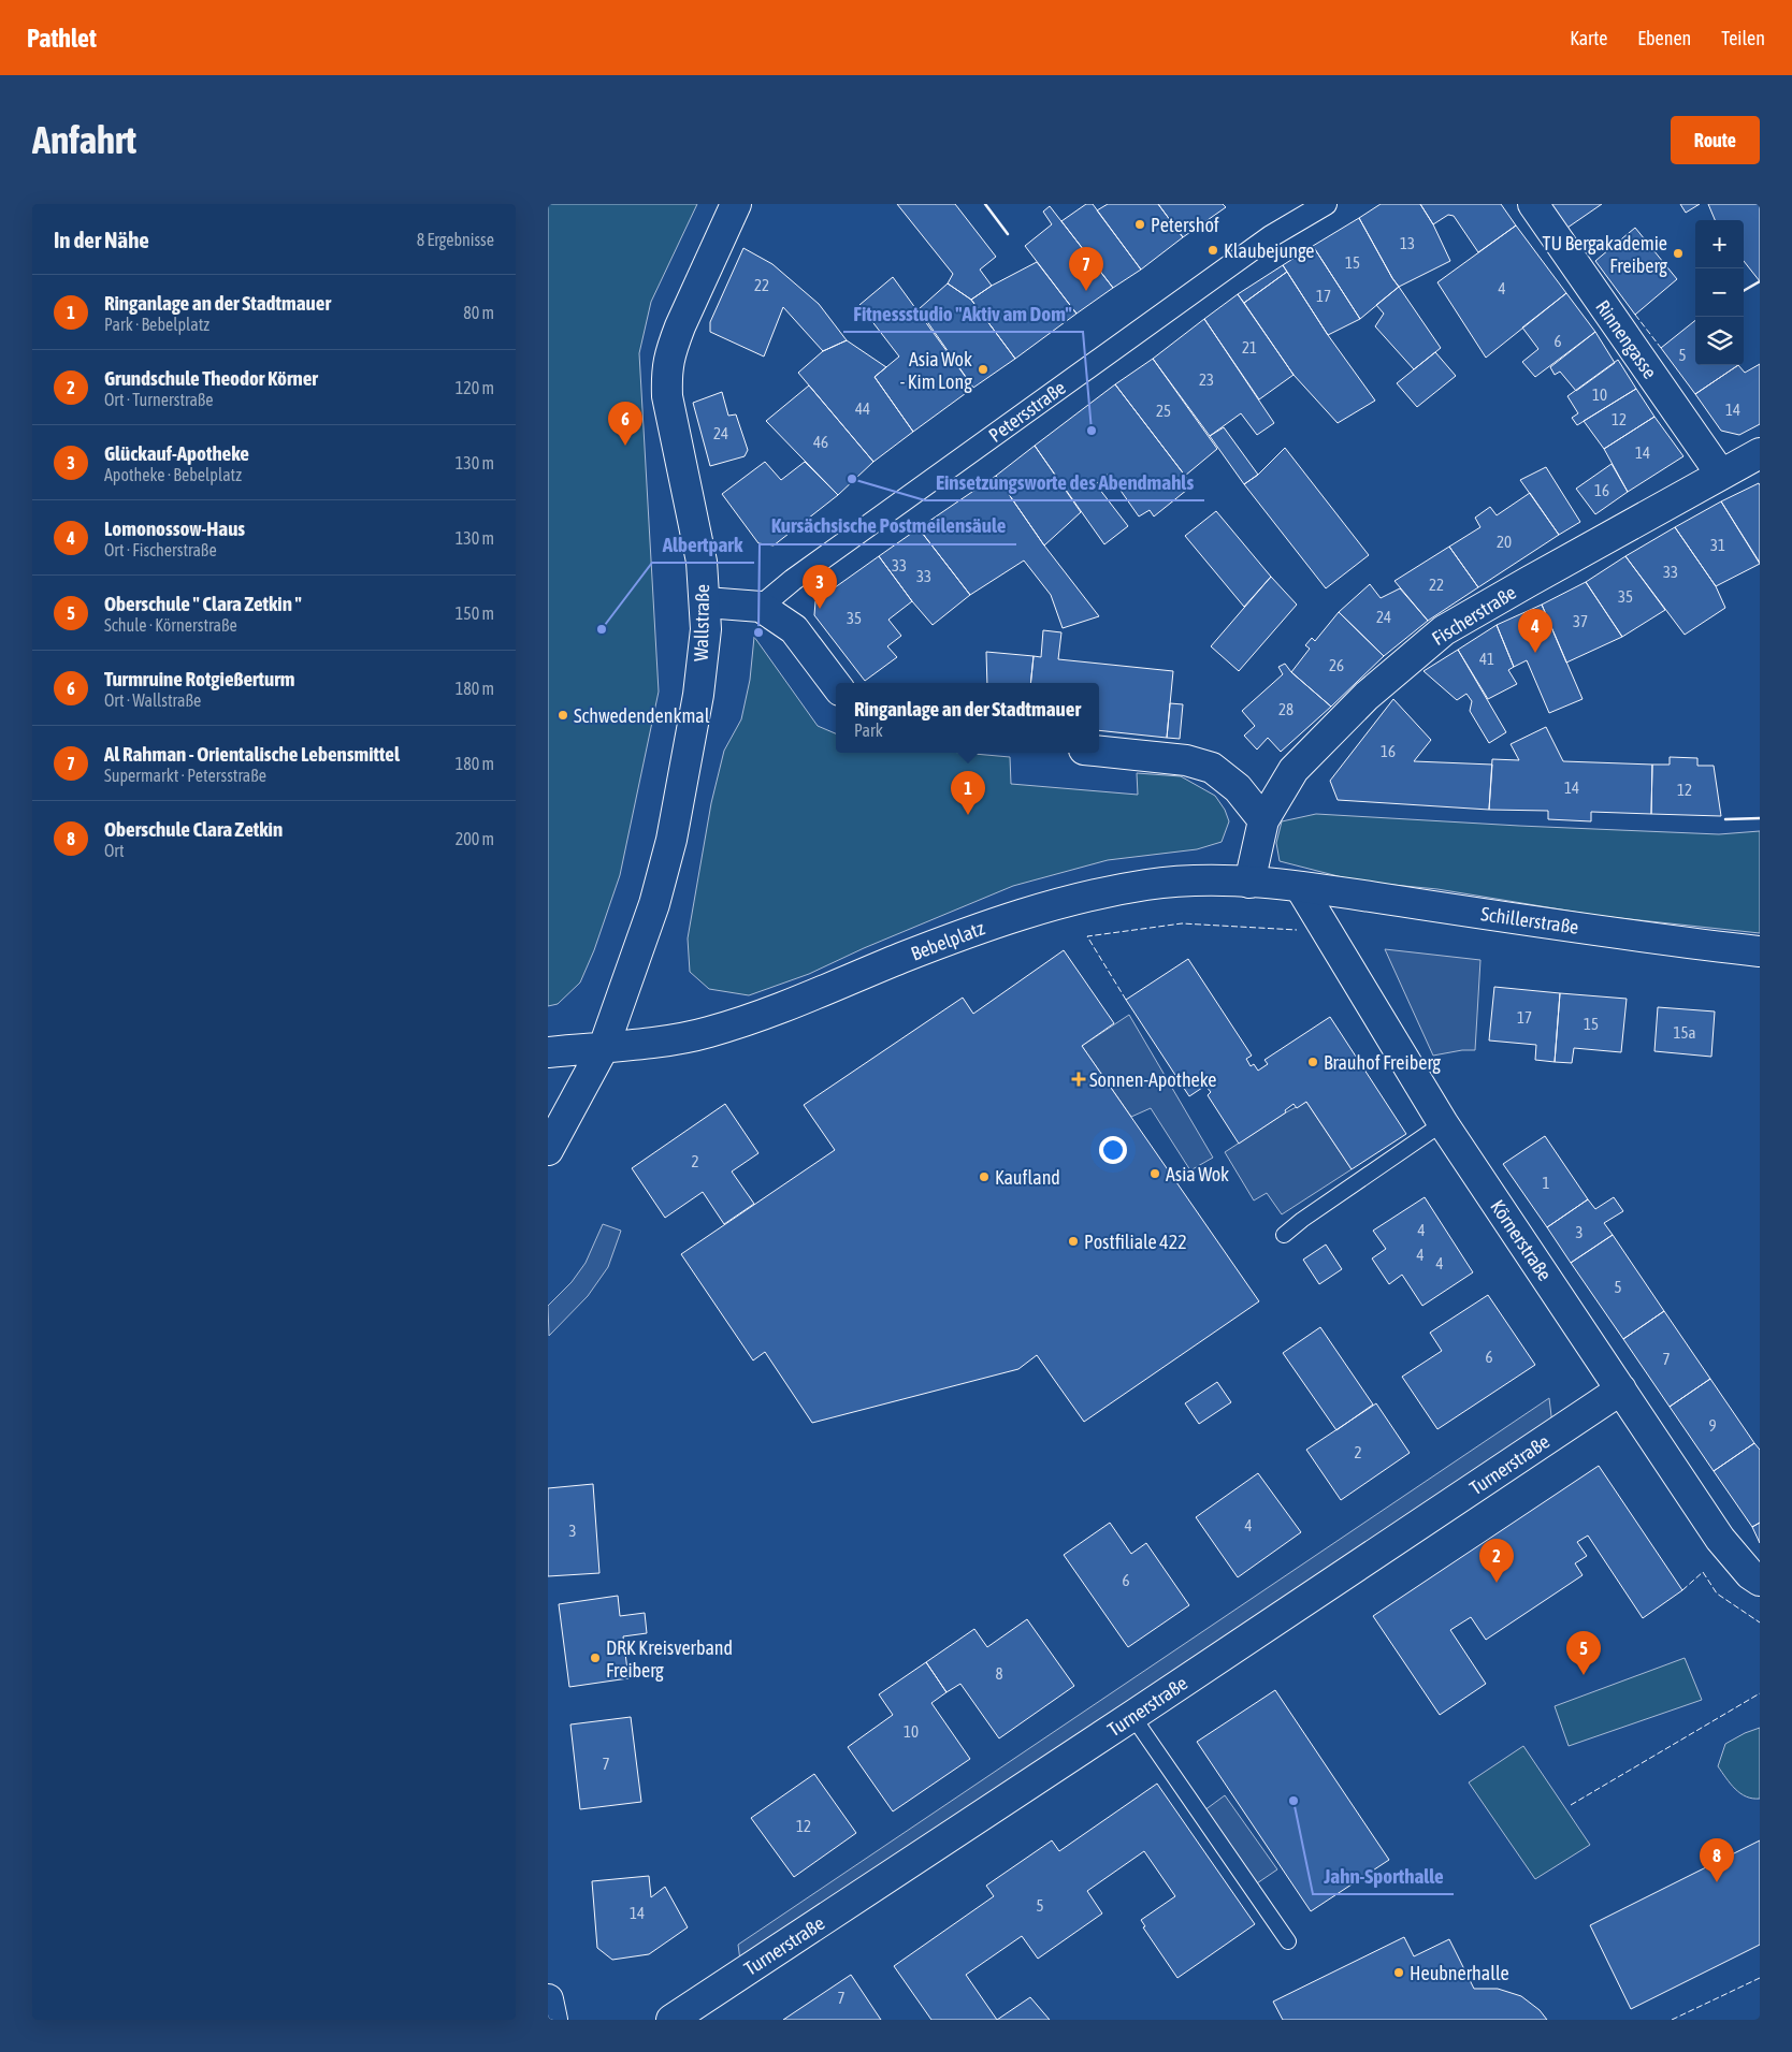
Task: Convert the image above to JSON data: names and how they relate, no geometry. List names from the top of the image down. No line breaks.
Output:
{"streets":{"street":["Rinnengasse","Petersstraße","Fischerstraße","Wallstraße","Schillerstraße","Bebelplatz","Körnerstraße","Turnerstraße"]},"crossings":[["Rinnengasse","Fischerstraße"],["Fischerstraße","Bebelplatz"],["Wallstraße","Bebelplatz"],["Schillerstraße","Bebelplatz"],["Schillerstraße","Körnerstraße"],["Bebelplatz","Körnerstraße"],["Körnerstraße","Turnerstraße"]],"places":{"other":["Petershof","Klaubejunge","TU Bergakademie Freiberg","Asia Wok - Kim Long","Fitnessstudio \"Aktiv am Dom\"","Einsetzungsworte des Abendmahls","Albertpark","Kursächsische Postmeilensäule","Schwedendenkmal","Brauhof Freiberg","Asia Wok","Kaufland","Postfiliale 422","DRK Kreisverband Freiberg","Jahn-Sporthalle","Heubnerhalle"],"health":["Sonnen-Apotheke"]},"house_numbers":["13","15","22","4","17","6","21","5","23","10","44","14","25","12","24","46","14","16","20","31","33","33","33","22","35","24","35","37","41","26","28","16","14","12","17","15","15a","2","1","4","3","4","4","5","6","7","9","2","4","3","6","8","10","7","12","5","14","7"],"page":{"header":"Pathlet","nav":["Karte","Ebenen","Teilen"],"buttons":"Route","title":"Anfahrt","heading":["In der Nähe","8 Ergebnisse"],"map_buttons":["+","−"],"pins":["7","6","3","4","1","2","5","8"],"list":[{"mark":"1","name":"Ringanlage an der Stadtmauer","note":"Park · Bebelplatz","value":"80 m"},{"mark":"2","name":"Grundschule Theodor Körner","note":"Ort · Turnerstraße","value":"120 m"},{"mark":"3","name":"Glückauf-Apotheke","note":"Apotheke · Bebelplatz","value":"130 m"},{"mark":"4","name":"Lomonossow-Haus","note":"Ort · Fischerstraße","value":"130 m"},{"mark":"5","name":"Oberschule \" Clara Zetkin \"","note":"Schule · Körnerstraße","value":"150 m"},{"mark":"6","name":"Turmruine Rotgießerturm","note":"Ort · Wallstraße","value":"180 m"},{"mark":"7","name":"Al Rahman - Orientalische Lebensmittel","note":"Supermarkt · Petersstraße","value":"180 m"},{"mark":"8","name":"Oberschule Clara Zetkin","note":"Ort","value":"200 m"}],"popup":["Ringanlage an der Stadtmauer","Park"]}}
